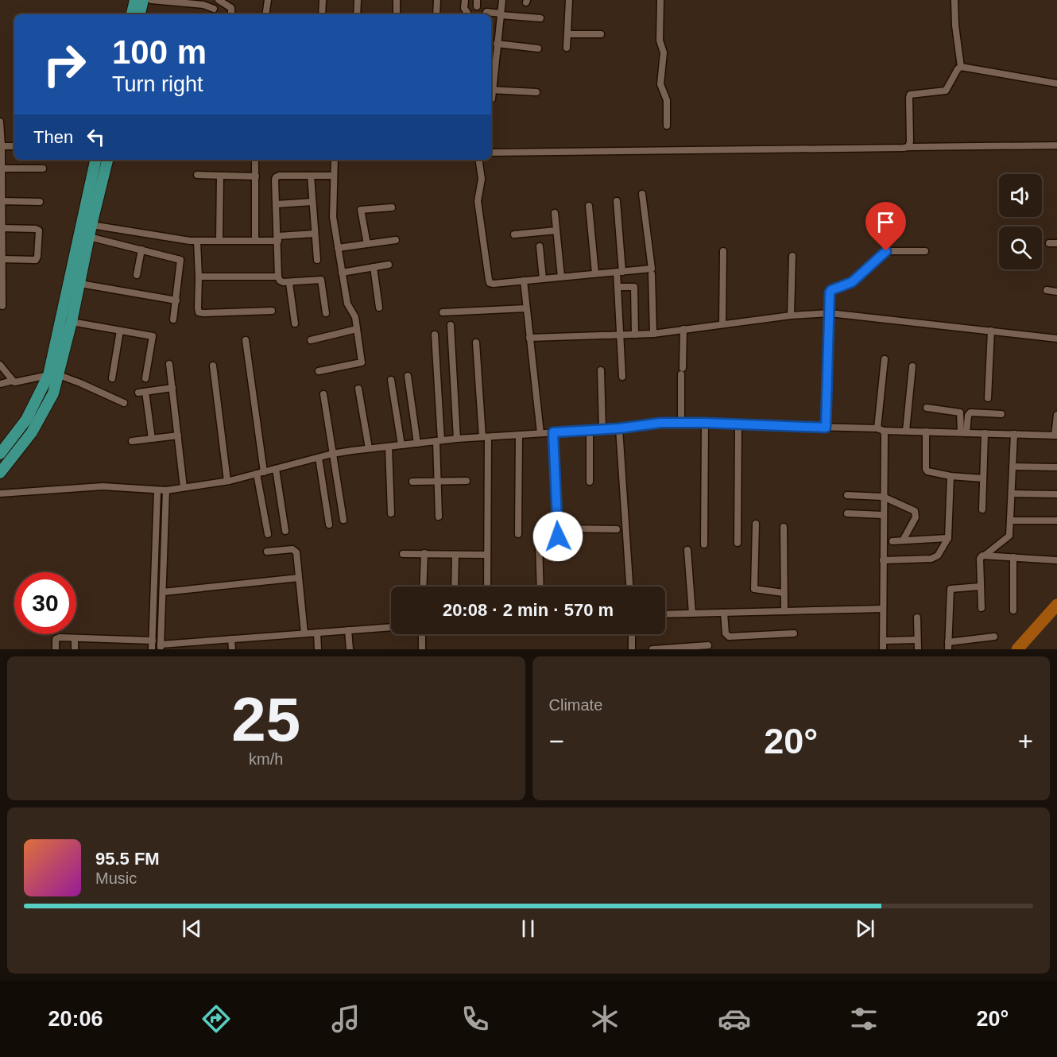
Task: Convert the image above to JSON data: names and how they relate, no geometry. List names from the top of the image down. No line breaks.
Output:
{"page":{"turn":["100 m","Turn right"],"then":"Then","limit":"30","trip":"20:08 · 2 min · 570 m","tile":[["25","km/h"],"Climate"],"heat":["−","20°","+"],"song":["95.5 FM","Music"],"tabs":["20:06","20°"]}}
